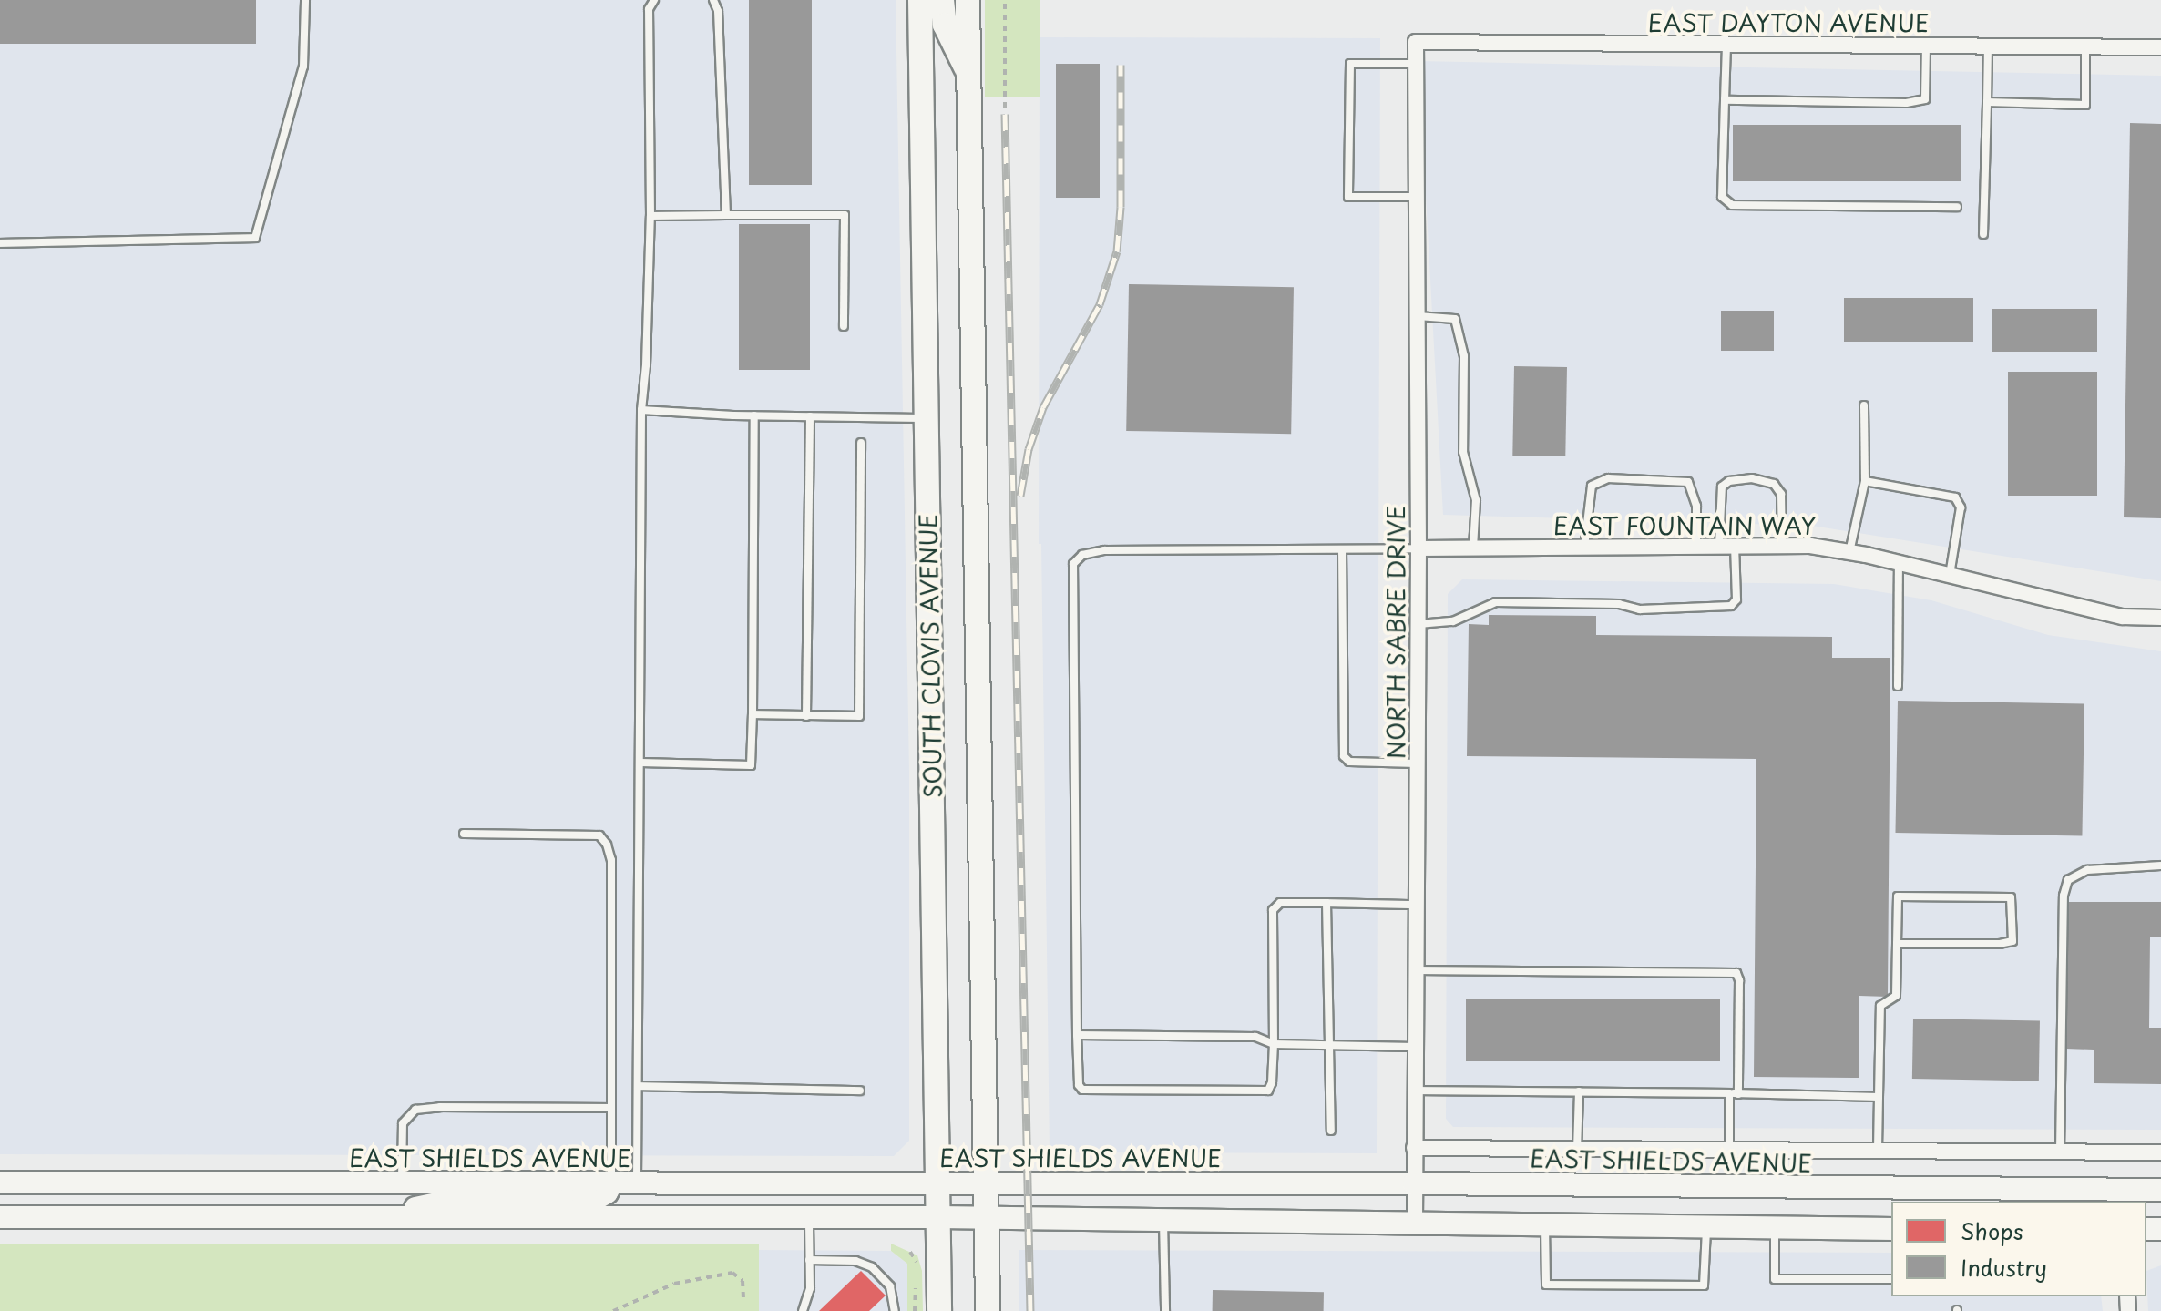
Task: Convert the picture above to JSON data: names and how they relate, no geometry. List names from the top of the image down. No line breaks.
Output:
{"streets":{"main road":["SOUTH CLOVIS AVENUE","EAST SHIELDS AVENUE"],"street":["EAST DAYTON AVENUE","EAST FOUNTAIN WAY","NORTH SABRE DRIVE"]},"crossings":[["EAST DAYTON AVENUE","NORTH SABRE DRIVE"],["EAST FOUNTAIN WAY","NORTH SABRE DRIVE"],["NORTH SABRE DRIVE","EAST SHIELDS AVENUE"],["SOUTH CLOVIS AVENUE","EAST SHIELDS AVENUE"]],"legend":["Shops","Industry"]}
